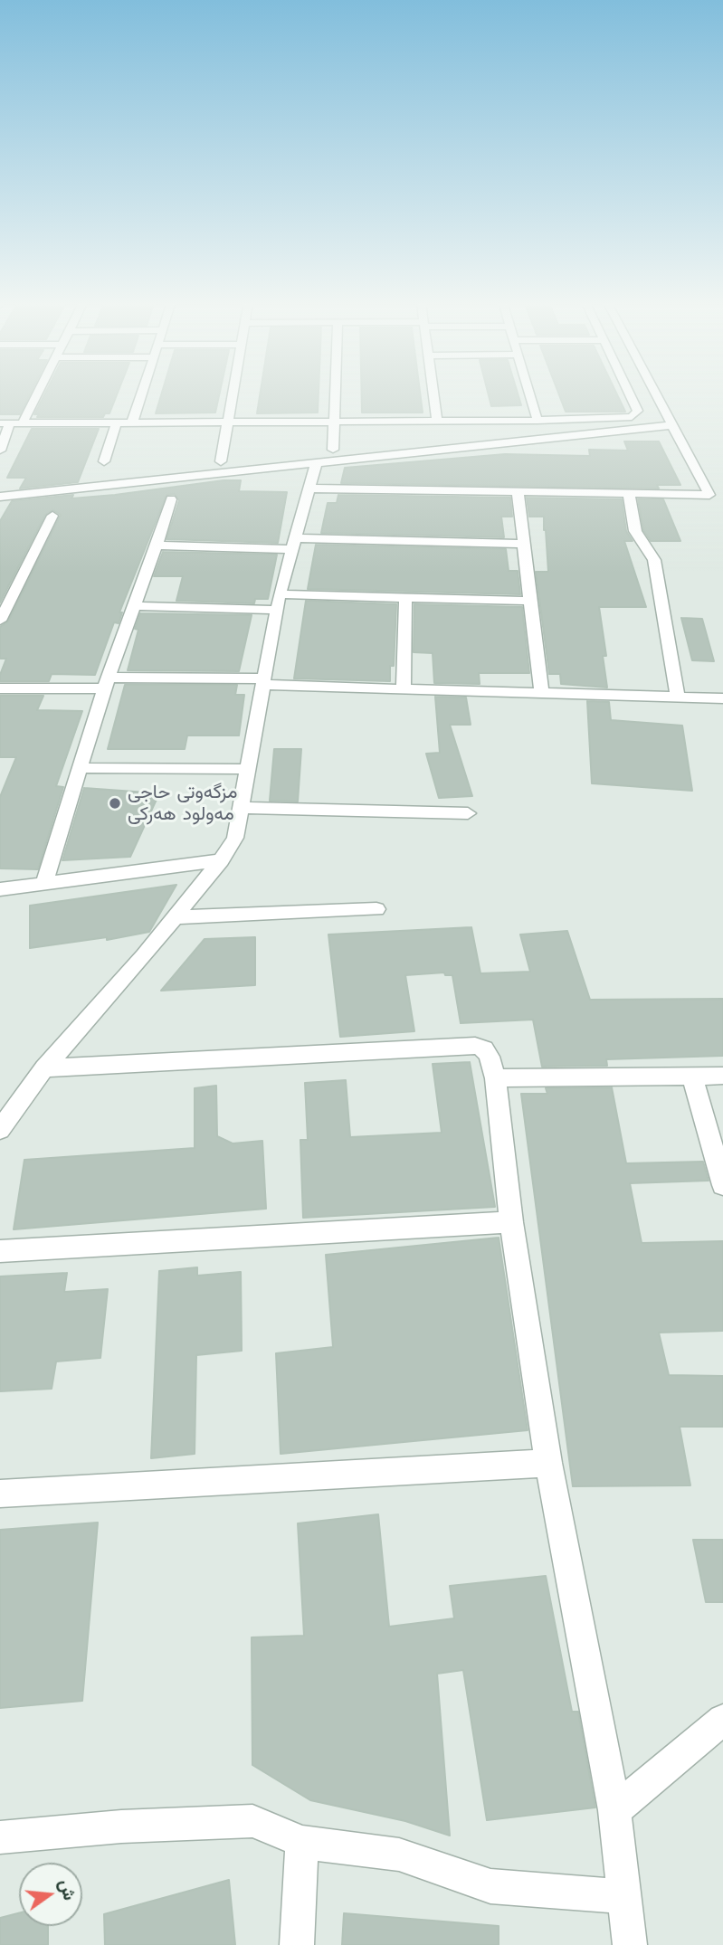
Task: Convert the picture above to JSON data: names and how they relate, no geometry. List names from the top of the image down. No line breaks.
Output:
{"places":["مزگەوتی حاجی مەولود هەرکی"],"north":"right"}
